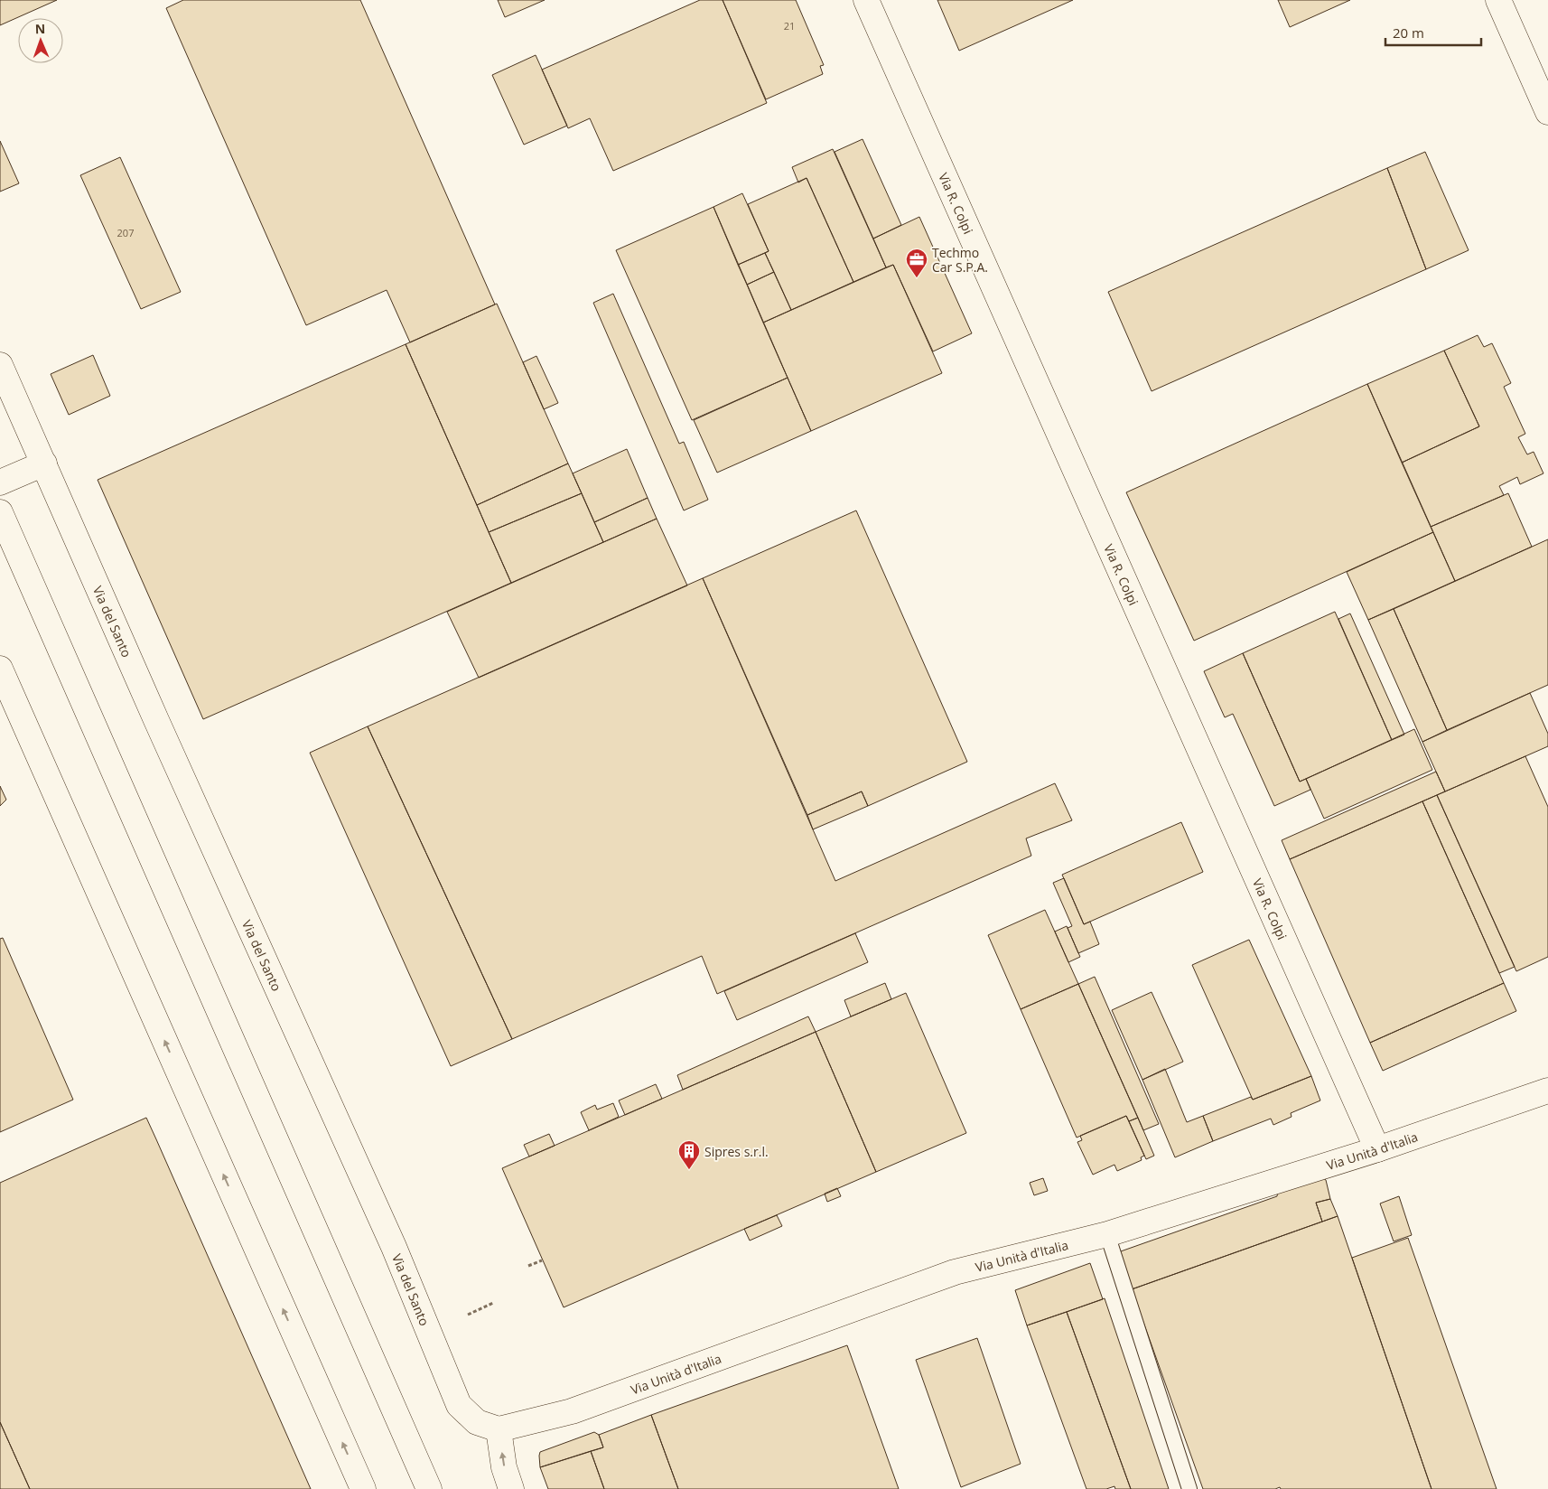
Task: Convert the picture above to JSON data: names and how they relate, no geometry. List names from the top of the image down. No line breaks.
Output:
{"streets":{"street":["Via R. Colpi","Via del Santo","Via Unità d'Italia"]},"crossings":[["Via R. Colpi","Via Unità d'Italia"],["Via del Santo","Via Unità d'Italia"]],"places":{"office":["Techmo Car S.P.A."],"building":["Sipres s.r.l."]},"house_numbers":["21","207"],"scale_bar":"20 m","north":"top"}
